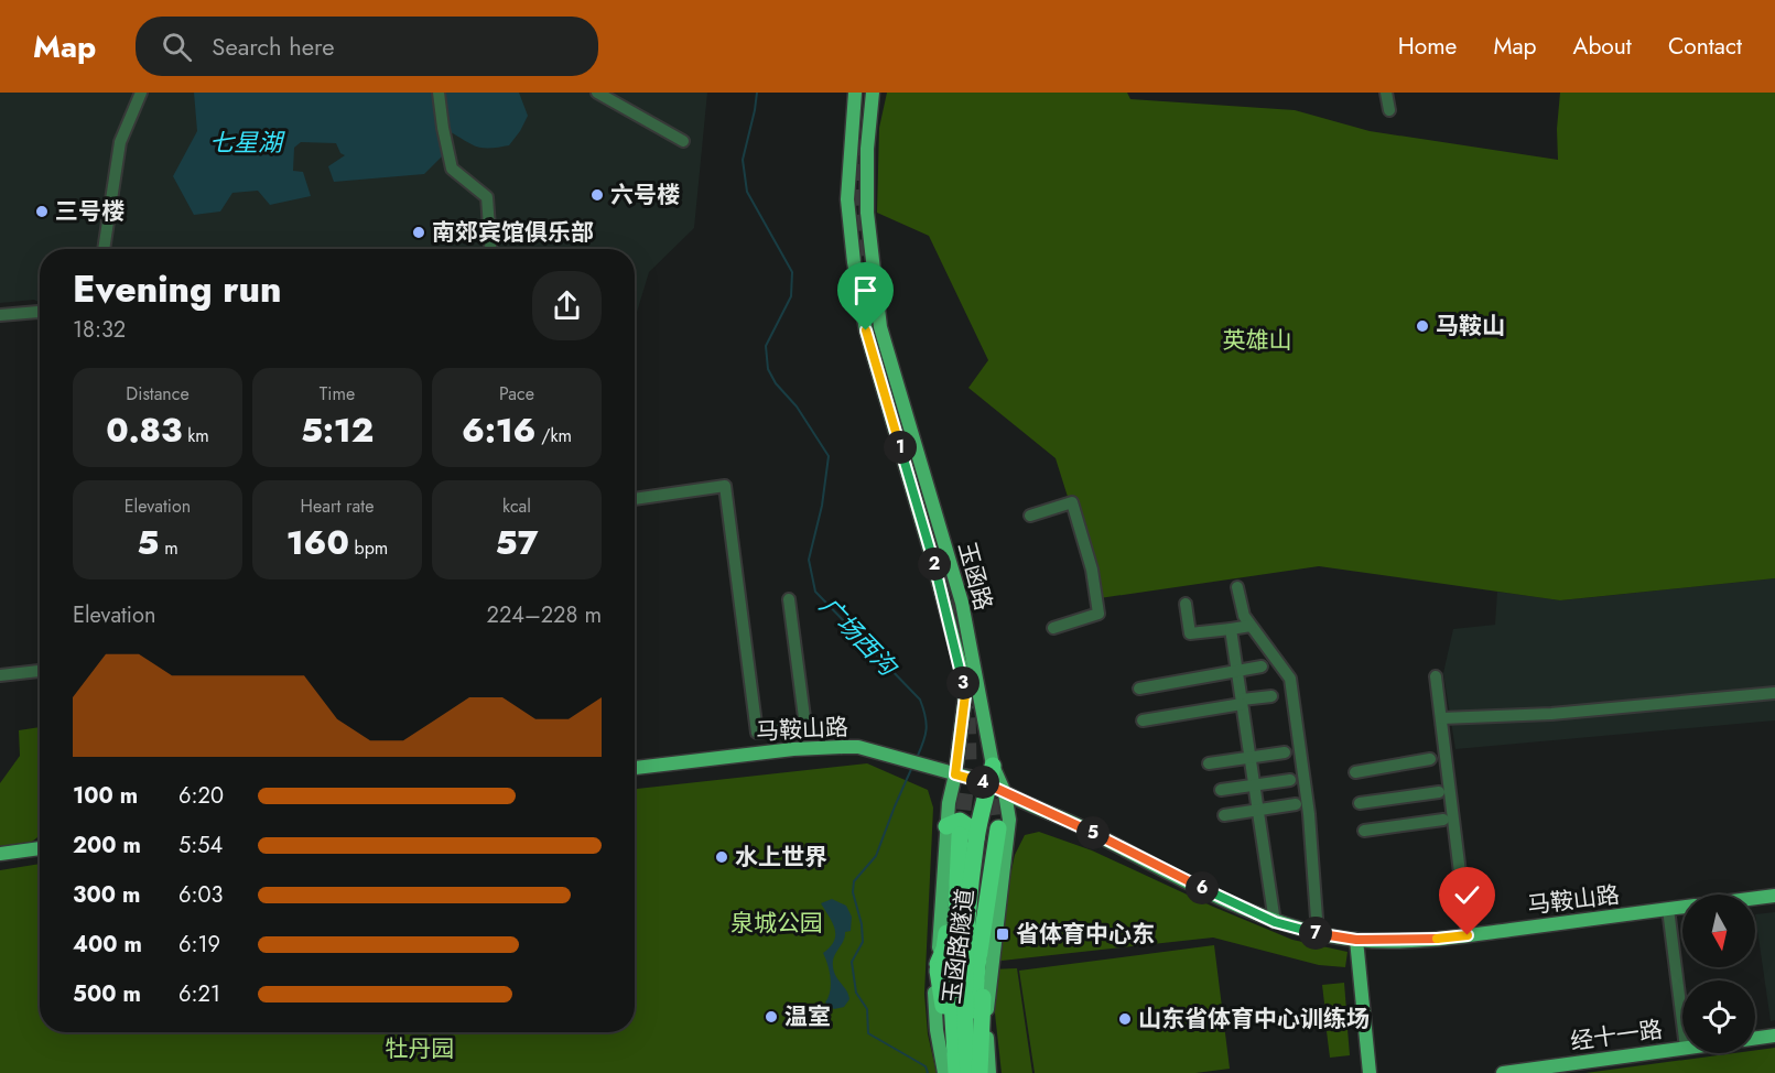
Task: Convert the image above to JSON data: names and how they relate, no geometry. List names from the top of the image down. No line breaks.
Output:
{"streets":{"highway":["玉函路隧道"],"main road":["玉函路","马鞍山路","经十一路"]},"crossings":[["玉函路","马鞍山路"],["玉函路","玉函路隧道"]],"water":["七星湖","广场西沟"],"parks":["英雄山","泉城公园","牡丹园"],"places":{"other":["六号楼","三号楼","南郊宾馆俱乐部","马鞍山","水上世界","温室","山东省体育中心训练场"],"transit":["省体育中心东"]},"north":"bottom","page":{"header":"Map","search":"Search here","nav":["Home","Map","About","Contact"],"heading":["Evening run","18:32"],"stats":[["Distance","0.83 km"],["Time","5:12"],["Pace","6:16 /km"],["Elevation","5 m"],["Heart rate","160 bpm"],["kcal","57"]],"pins":["1","2","3","4","5","6","7"],"chart":["Elevation","224–228 m"],"list":[{"name":"100 m","note":"6:20"},{"name":"200 m","note":"5:54"},{"name":"300 m","note":"6:03"},{"name":"400 m","note":"6:19"},{"name":"500 m","note":"6:21"}]}}
